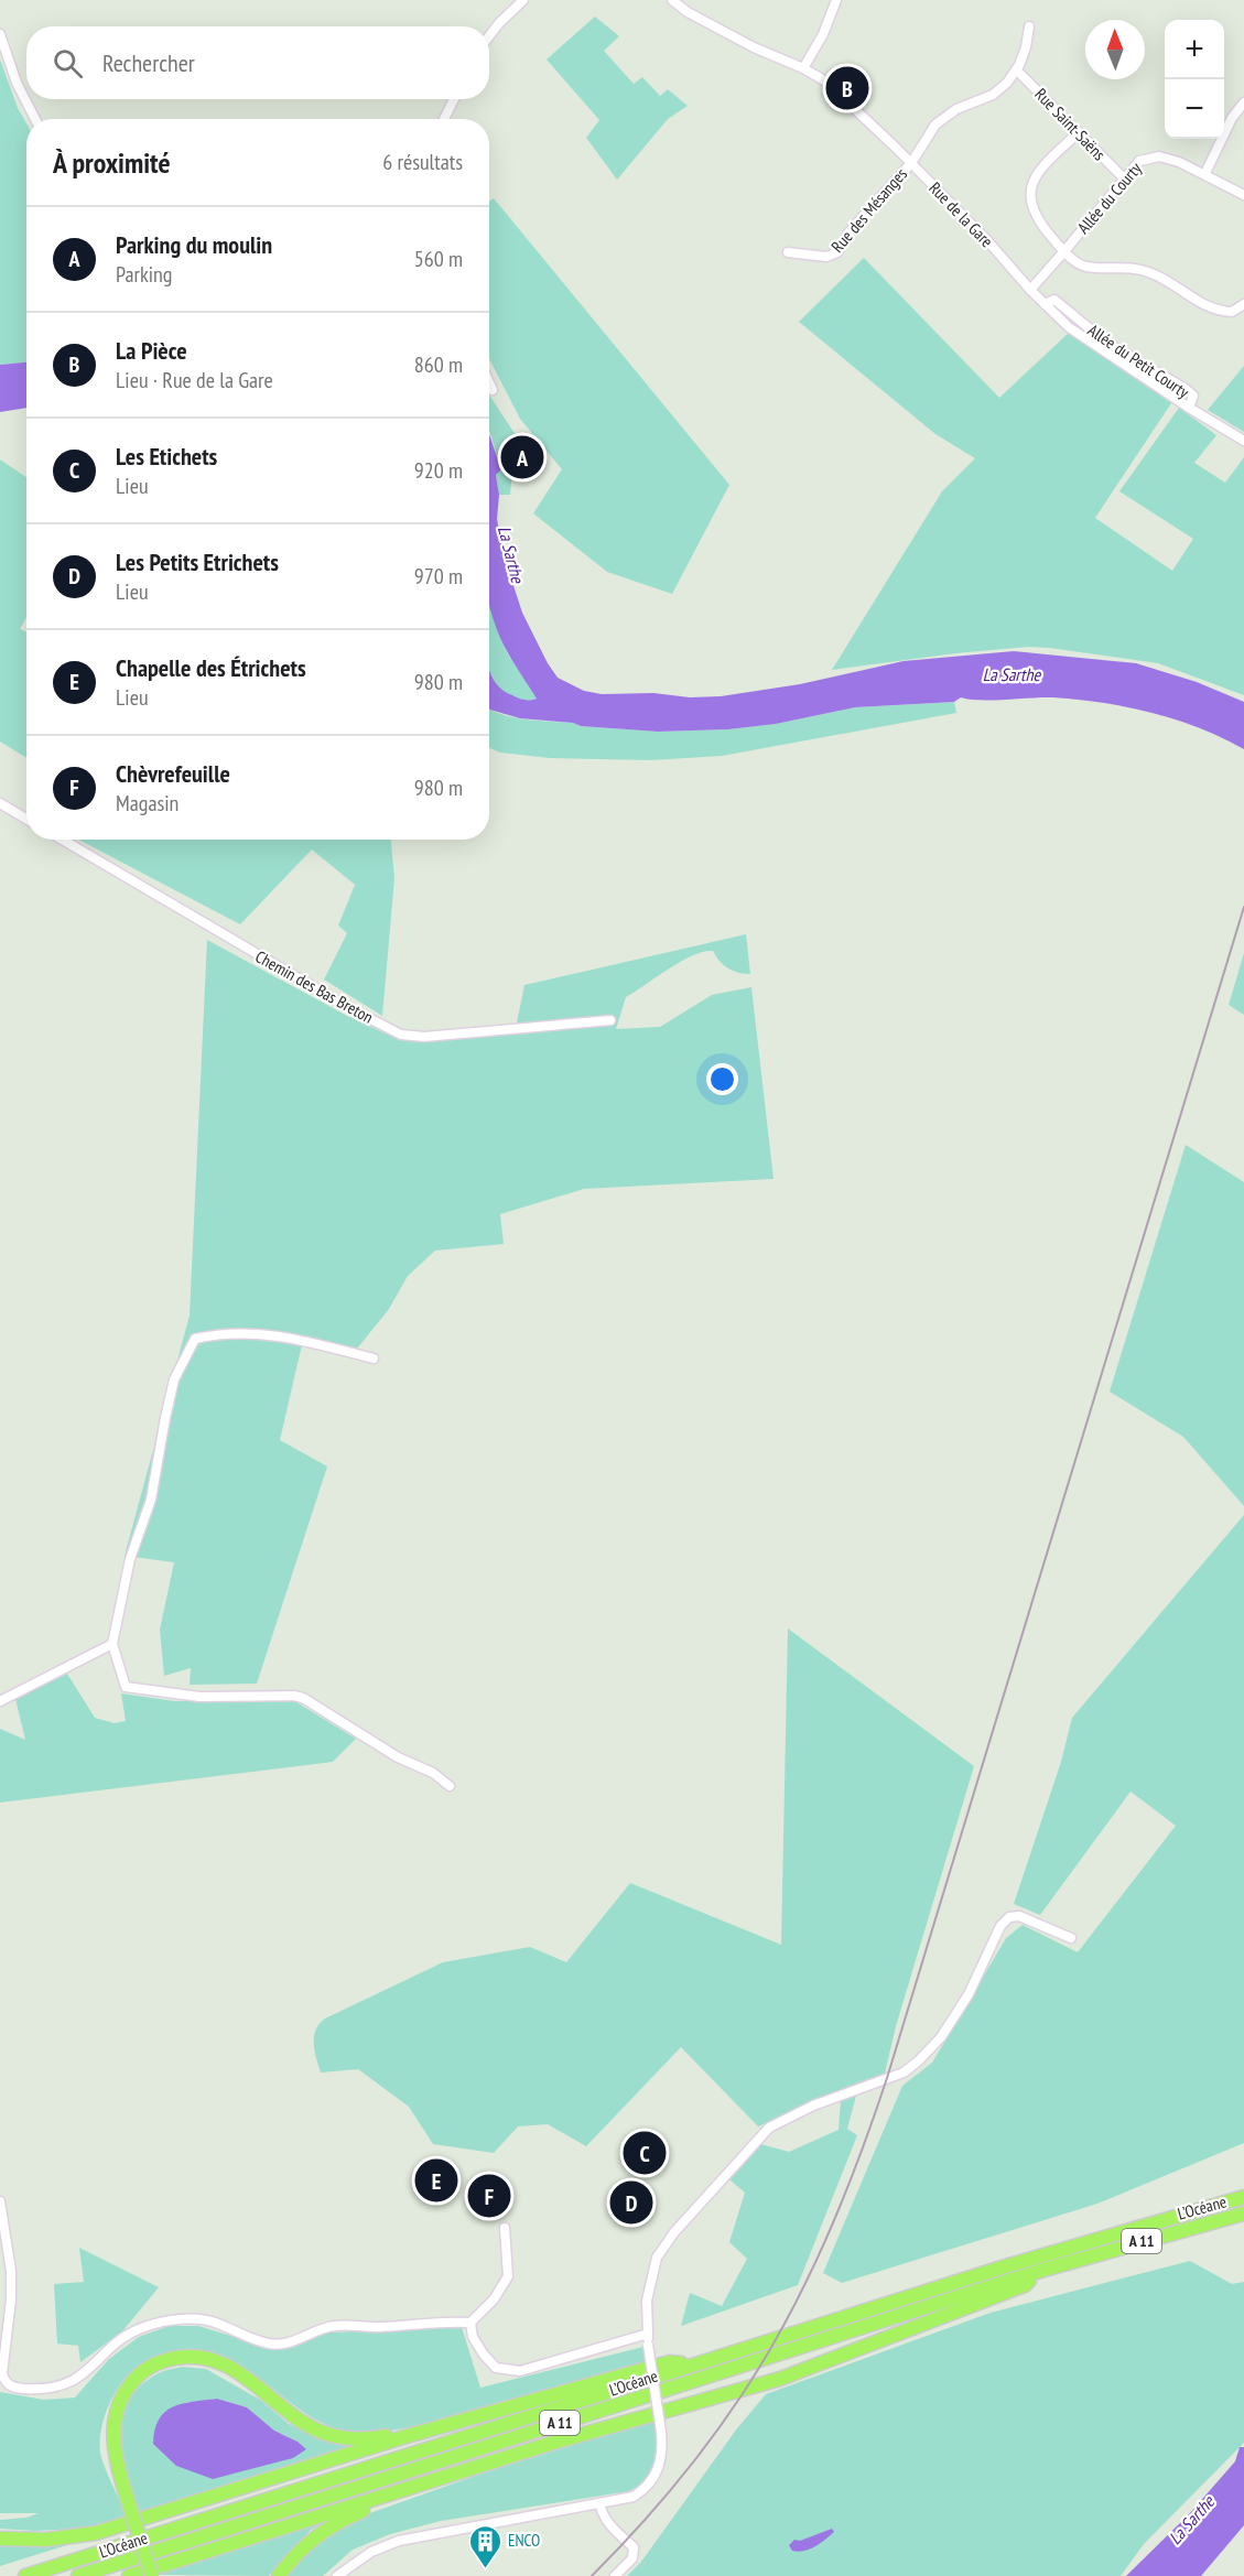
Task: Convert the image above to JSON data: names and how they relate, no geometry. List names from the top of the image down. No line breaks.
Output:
{"streets":{"highway":["L’Océane","A 11"],"street":["Rue Saint-Saëns","Allée du Courty","Rue des Mésanges","Rue de la Gare","Allée du Petit Courty","Chemin des Bas Breton"]},"crossings":[["Rue Saint-Saëns","Allée du Courty"],["Rue Saint-Saëns","Rue des Mésanges"],["Allée du Courty","Rue de la Gare"],["Rue des Mésanges","Rue de la Gare"],["Rue de la Gare","Allée du Petit Courty"]],"water":["La Sarthe"],"places":{"building":["ENCO"]},"north":"top","page":{"map_buttons":["+","−"],"search":"Rechercher","pins":["B","A","C","E","F","D"],"heading":["À proximité","6 résultats"],"list":[{"mark":"A","name":"Parking du moulin","note":"Parking","value":"560 m"},{"mark":"B","name":"La Pièce","note":"Lieu · Rue de la Gare","value":"860 m"},{"mark":"C","name":"Les Etichets","note":"Lieu","value":"920 m"},{"mark":"D","name":"Les Petits Etrichets","note":"Lieu","value":"970 m"},{"mark":"E","name":"Chapelle des Étrichets","note":"Lieu","value":"980 m"},{"mark":"F","name":"Chèvrefeuille","note":"Magasin","value":"980 m"}]}}
